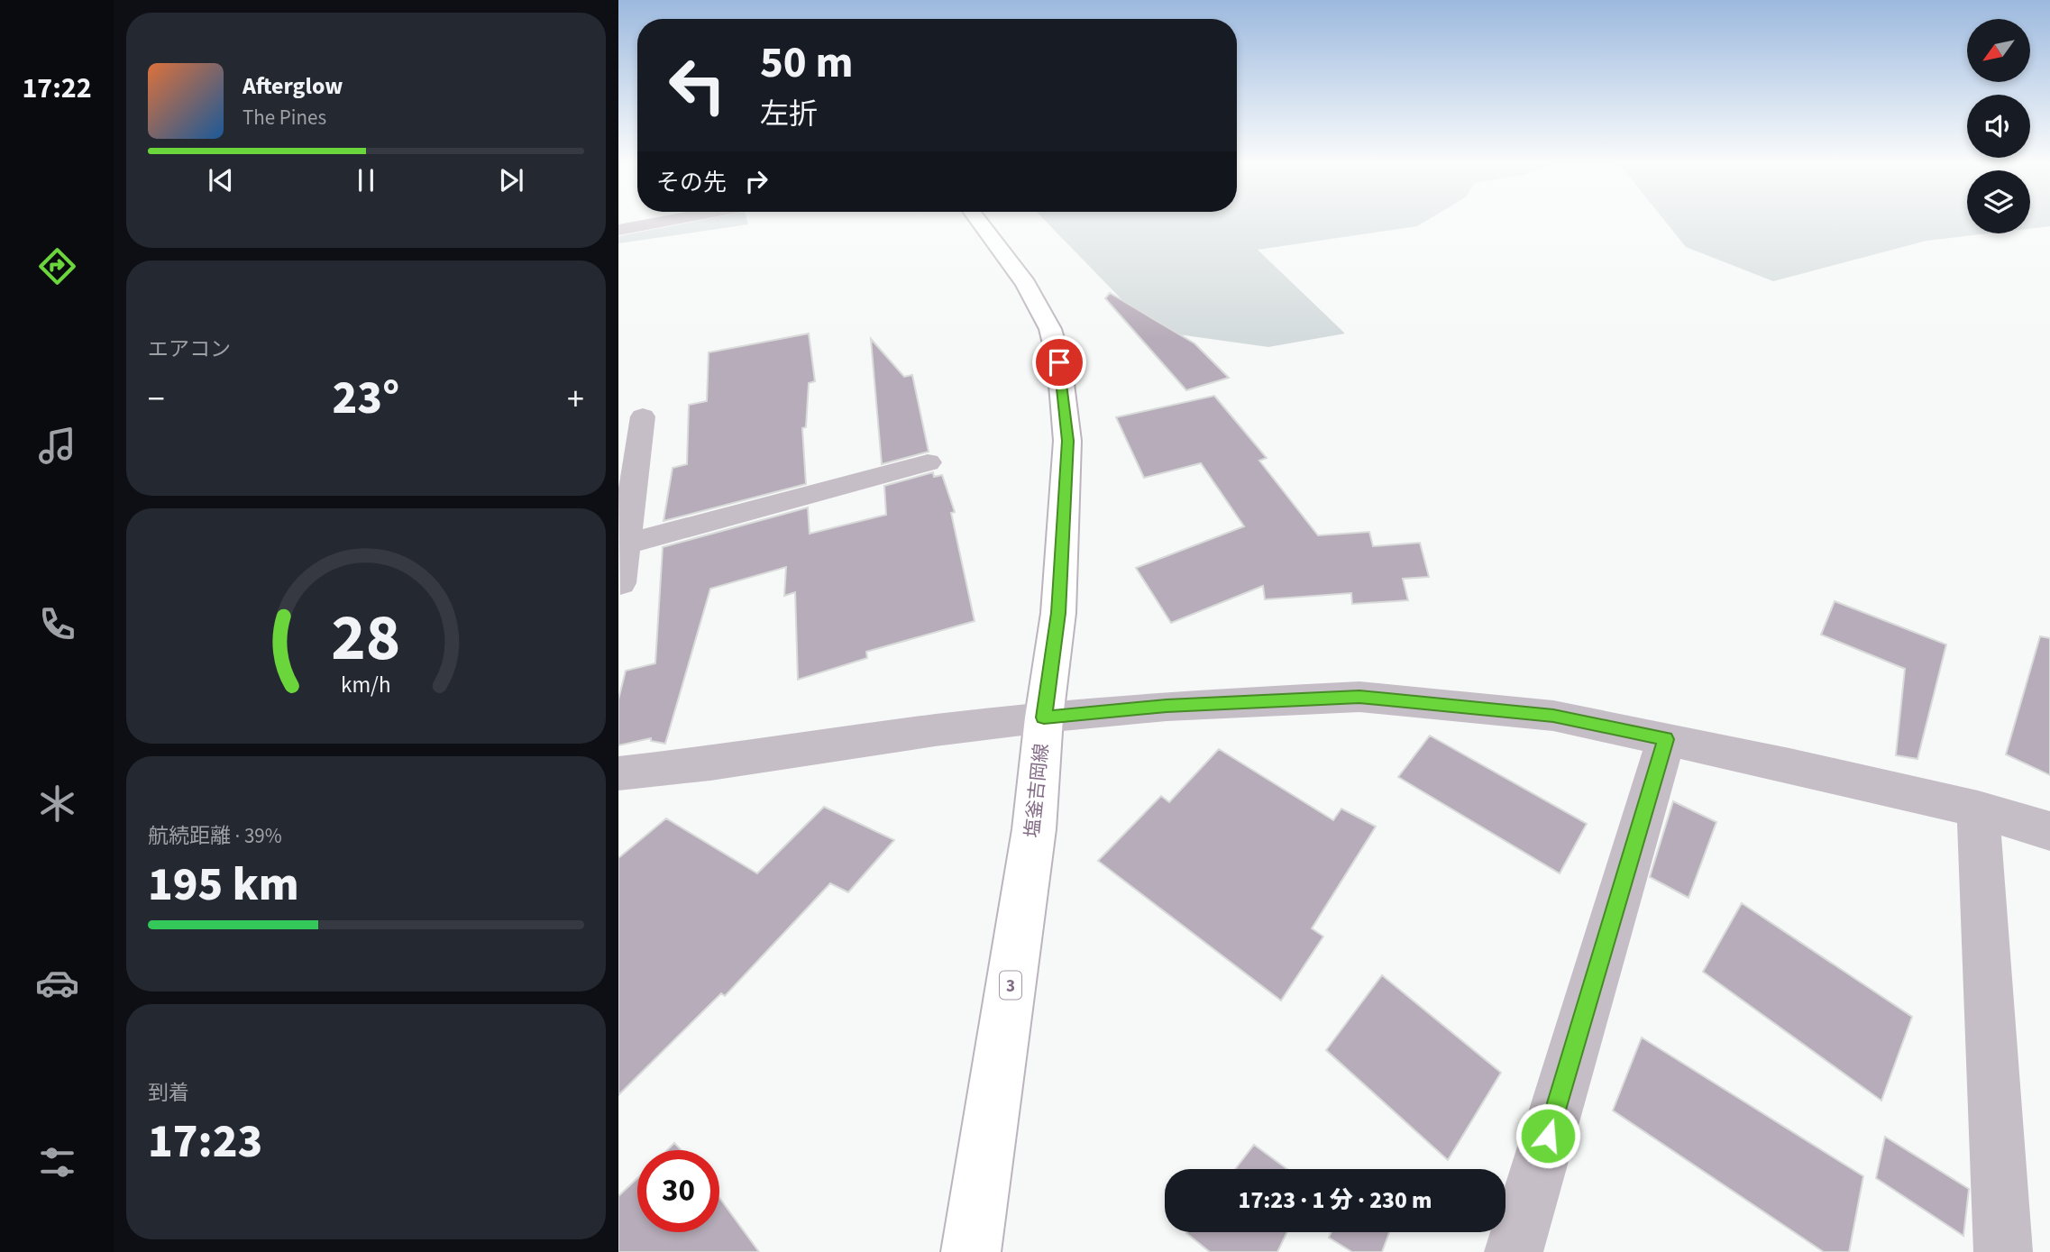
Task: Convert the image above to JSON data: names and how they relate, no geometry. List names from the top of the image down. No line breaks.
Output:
{"streets":{"main road":["塩釜吉岡線","3"]},"north":"bottom left","page":{"tabs":"17:22","turn":["50 m","左折"],"song":["Afterglow","The Pines"],"then":"その先","tile":["エアコン",["航続距離 · 39%","195 km"],["到着","17:23"]],"heat":["−","23°","+"],"limit":"30","trip":"17:23 · 1 分 · 230 m","gauge":["28","km/h"]}}
